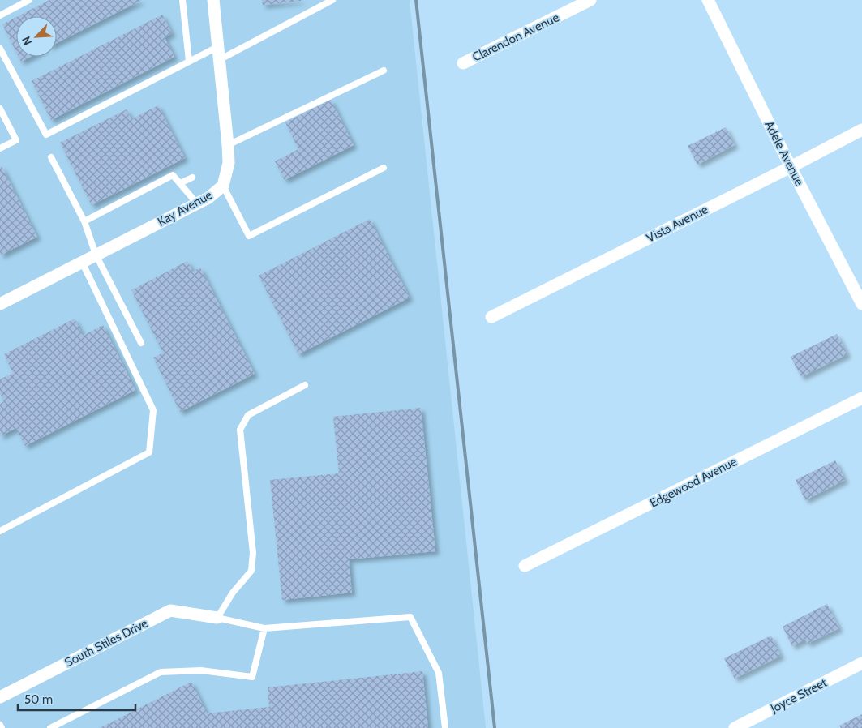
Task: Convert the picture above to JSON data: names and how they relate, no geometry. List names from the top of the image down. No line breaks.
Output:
{"streets":{"street":["Clarendon Avenue","Adele Avenue","Kay Avenue","Vista Avenue","Edgewood Avenue","South Stiles Drive","Joyce Street"]},"crossings":[["Adele Avenue","Vista Avenue"]],"scale_bar":"50 m","north":"bottom left"}
